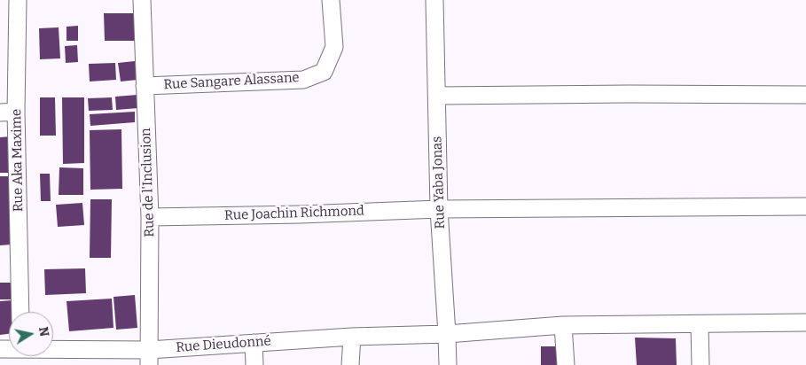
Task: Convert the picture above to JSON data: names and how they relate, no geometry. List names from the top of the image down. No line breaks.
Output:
{"streets":{"street":["Rue Sangare Alassane","Rue Aka Maxime","Rue de l'Inclusion","Rue Yaba Jonas","Rue Joachin Richmond","Rue Dieudonné"]},"crossings":[["Rue Sangare Alassane","Rue de l'Inclusion"],["Rue de l'Inclusion","Rue Joachin Richmond"],["Rue de l'Inclusion","Rue Dieudonné"],["Rue Yaba Jonas","Rue Joachin Richmond"],["Rue Yaba Jonas","Rue Dieudonné"]],"north":"right"}
